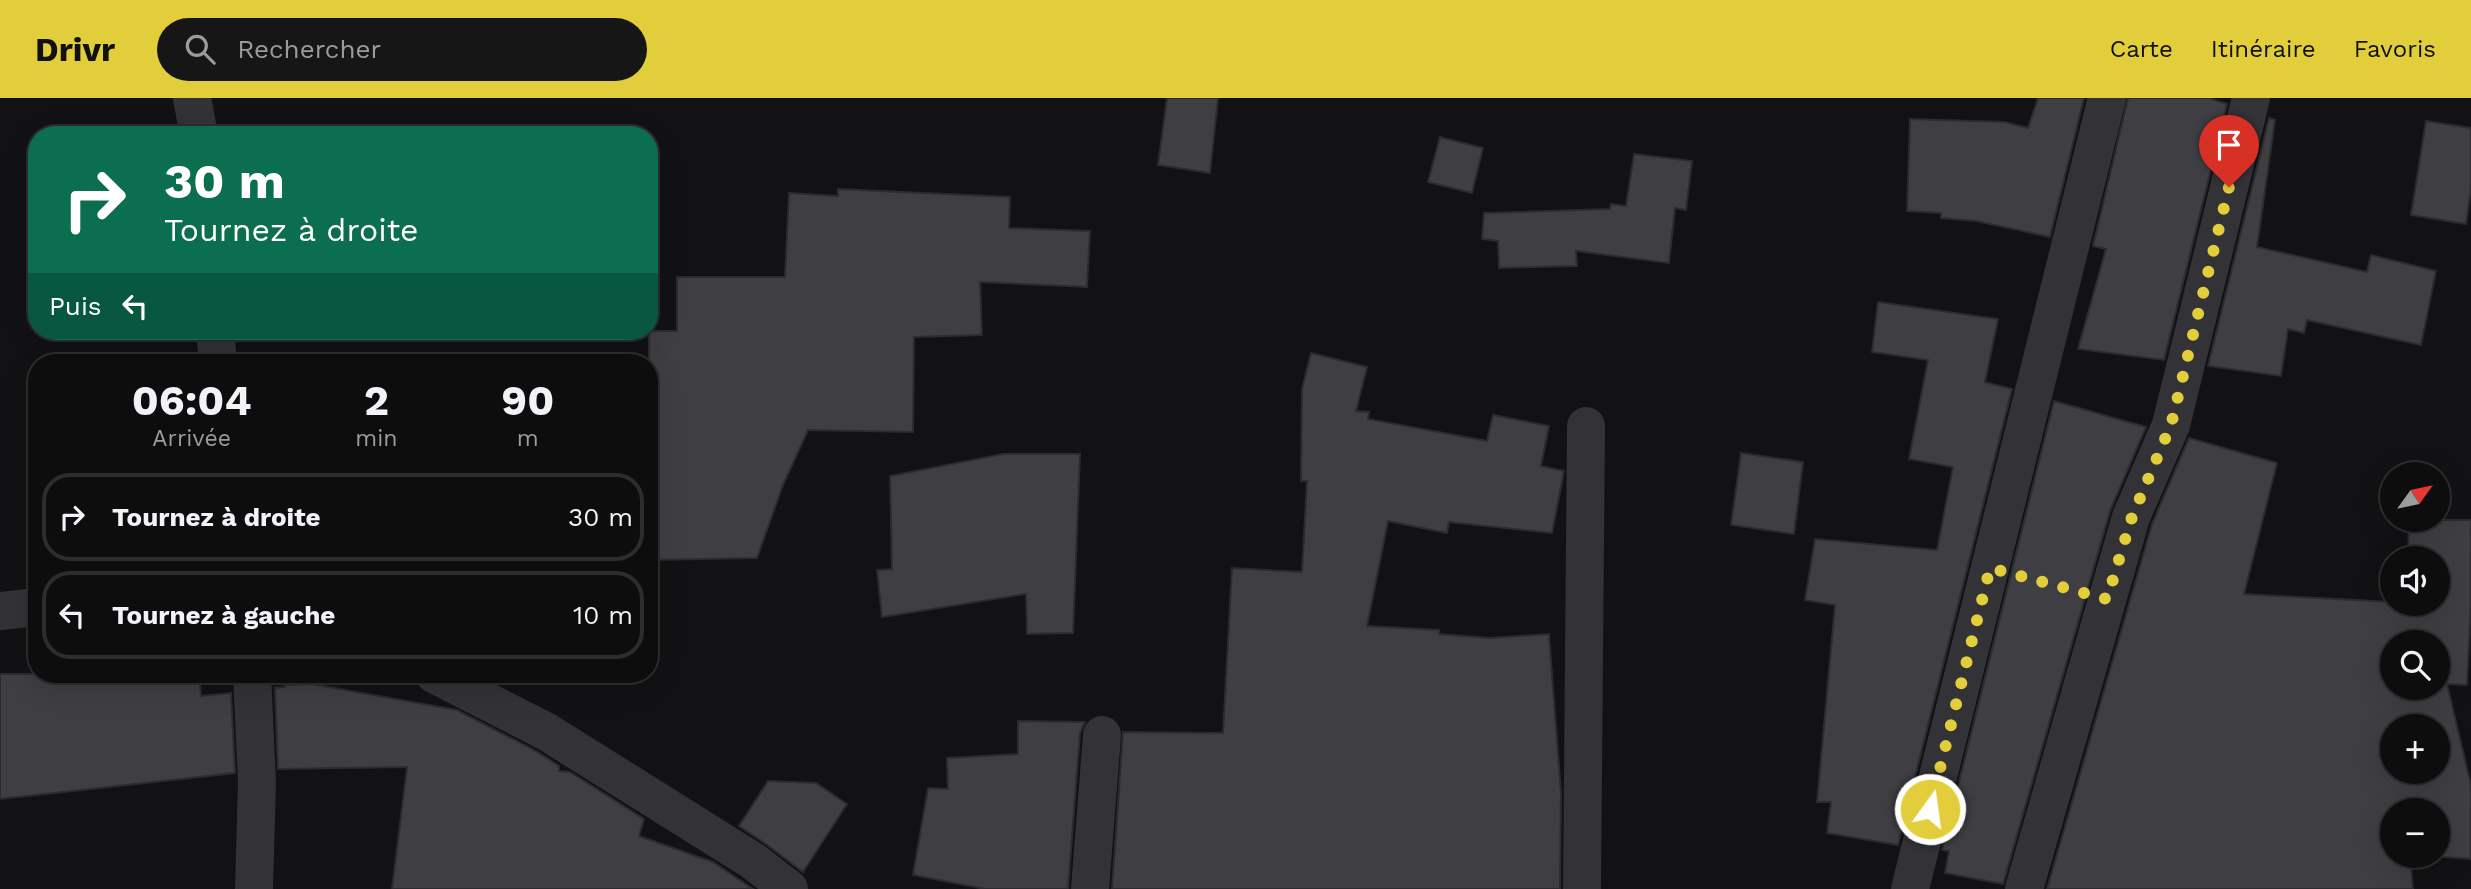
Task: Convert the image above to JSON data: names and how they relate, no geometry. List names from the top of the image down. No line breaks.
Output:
{"north":"top right","page":{"header":"Drivr","search":"Rechercher","nav":["Carte","Itinéraire","Favoris"],"turn":["30 m","Tournez à droite"],"then":"Puis","eta":["06:04","Arrivée","2","min","90","m"],"map_buttons":["+","−"],"list":[{"name":"Tournez à droite","value":"30 m"},{"name":"Tournez à gauche","value":"10 m"}]}}
